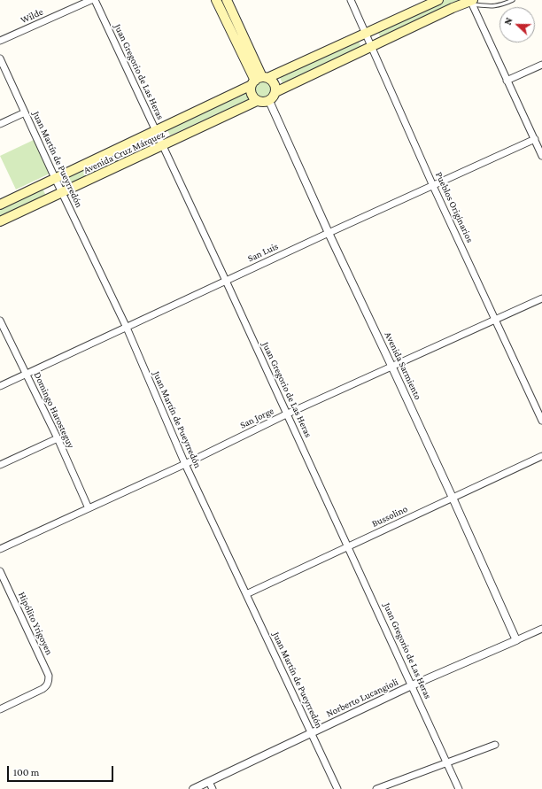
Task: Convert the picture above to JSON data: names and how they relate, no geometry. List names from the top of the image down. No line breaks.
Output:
{"streets":{"main road":["Avenida Cruz Márquez"],"street":["Wilde","Juan Gregorio de Las Heras","Juan Martín de Pueyrredón","Pueblos Originarios","San Luis","Avenida Sarmiento","Domingo Harosteguy","San Jorge","Bussolino","Hipólito Yrigoyen","Norberto Lucangioli"]},"crossings":[["Juan Gregorio de Las Heras","Avenida Cruz Márquez"],["Juan Gregorio de Las Heras","San Luis"],["Juan Gregorio de Las Heras","San Jorge"],["Juan Gregorio de Las Heras","Bussolino"],["Juan Gregorio de Las Heras","Norberto Lucangioli"],["Avenida Cruz Márquez","Juan Martín de Pueyrredón"],["Avenida Cruz Márquez","Pueblos Originarios"],["Avenida Cruz Márquez","Avenida Sarmiento"],["Juan Martín de Pueyrredón","San Luis"],["Juan Martín de Pueyrredón","San Jorge"],["Juan Martín de Pueyrredón","Bussolino"],["Juan Martín de Pueyrredón","Norberto Lucangioli"],["Pueblos Originarios","San Luis"],["Pueblos Originarios","San Jorge"],["San Luis","Avenida Sarmiento"],["San Luis","Domingo Harosteguy"],["Avenida Sarmiento","San Jorge"],["Avenida Sarmiento","Bussolino"],["Avenida Sarmiento","Norberto Lucangioli"],["Domingo Harosteguy","San Jorge"]],"scale_bar":"100 m","north":"left"}
